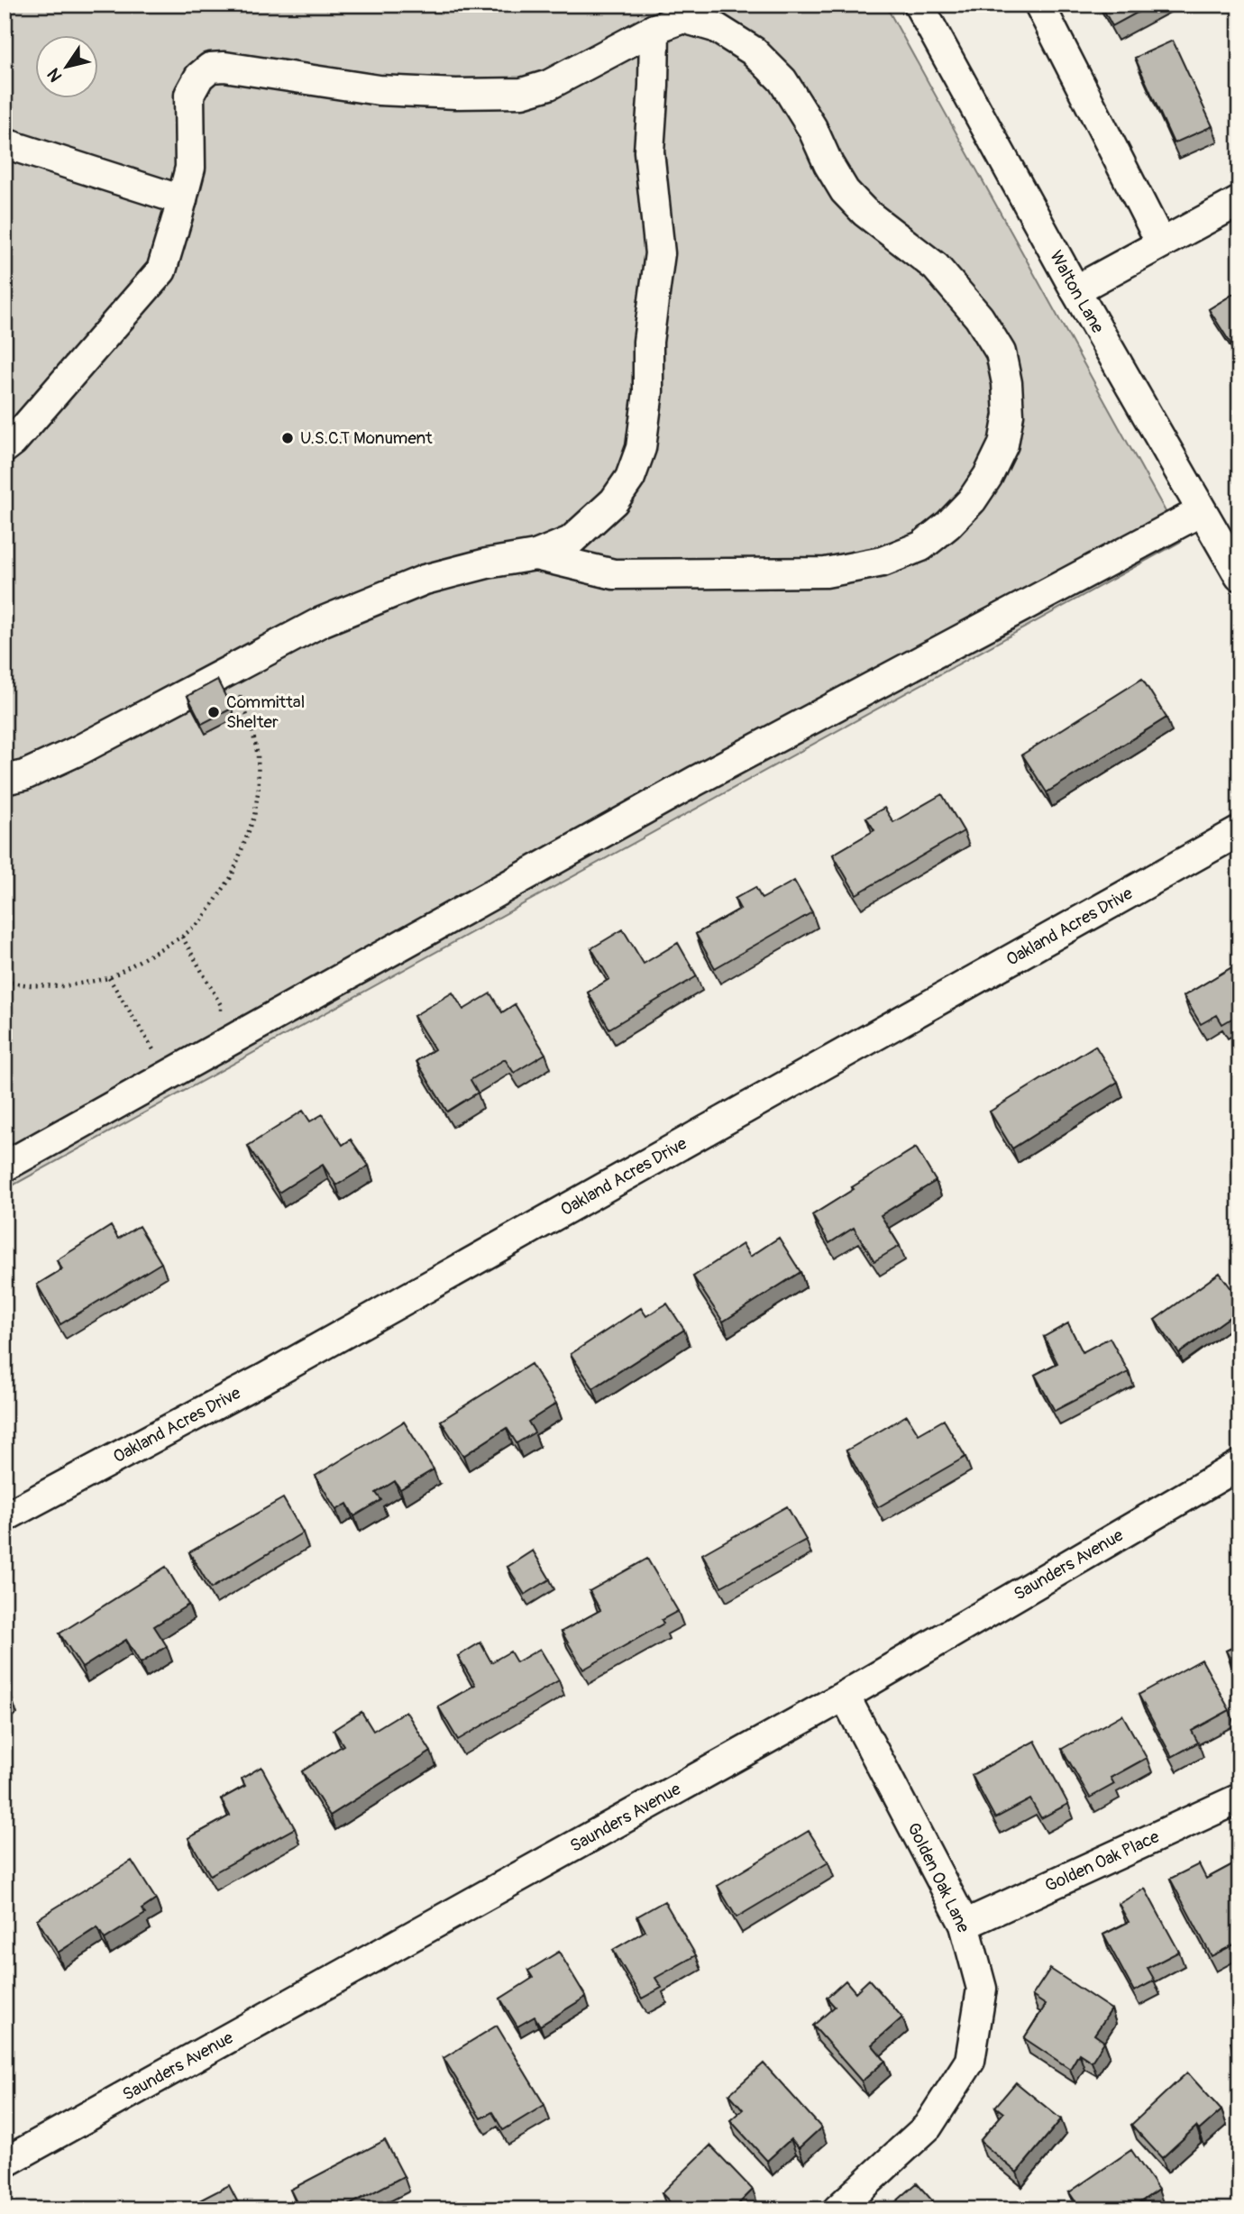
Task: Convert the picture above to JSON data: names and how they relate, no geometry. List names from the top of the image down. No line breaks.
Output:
{"streets":{"street":["Walton Lane","Oakland Acres Drive","Saunders Avenue","Golden Oak Place","Golden Oak Lane"]},"crossings":[["Saunders Avenue","Golden Oak Lane"],["Golden Oak Place","Golden Oak Lane"]],"places":["U.S.C.T Monument","Committal Shelter"],"north":"bottom left"}
